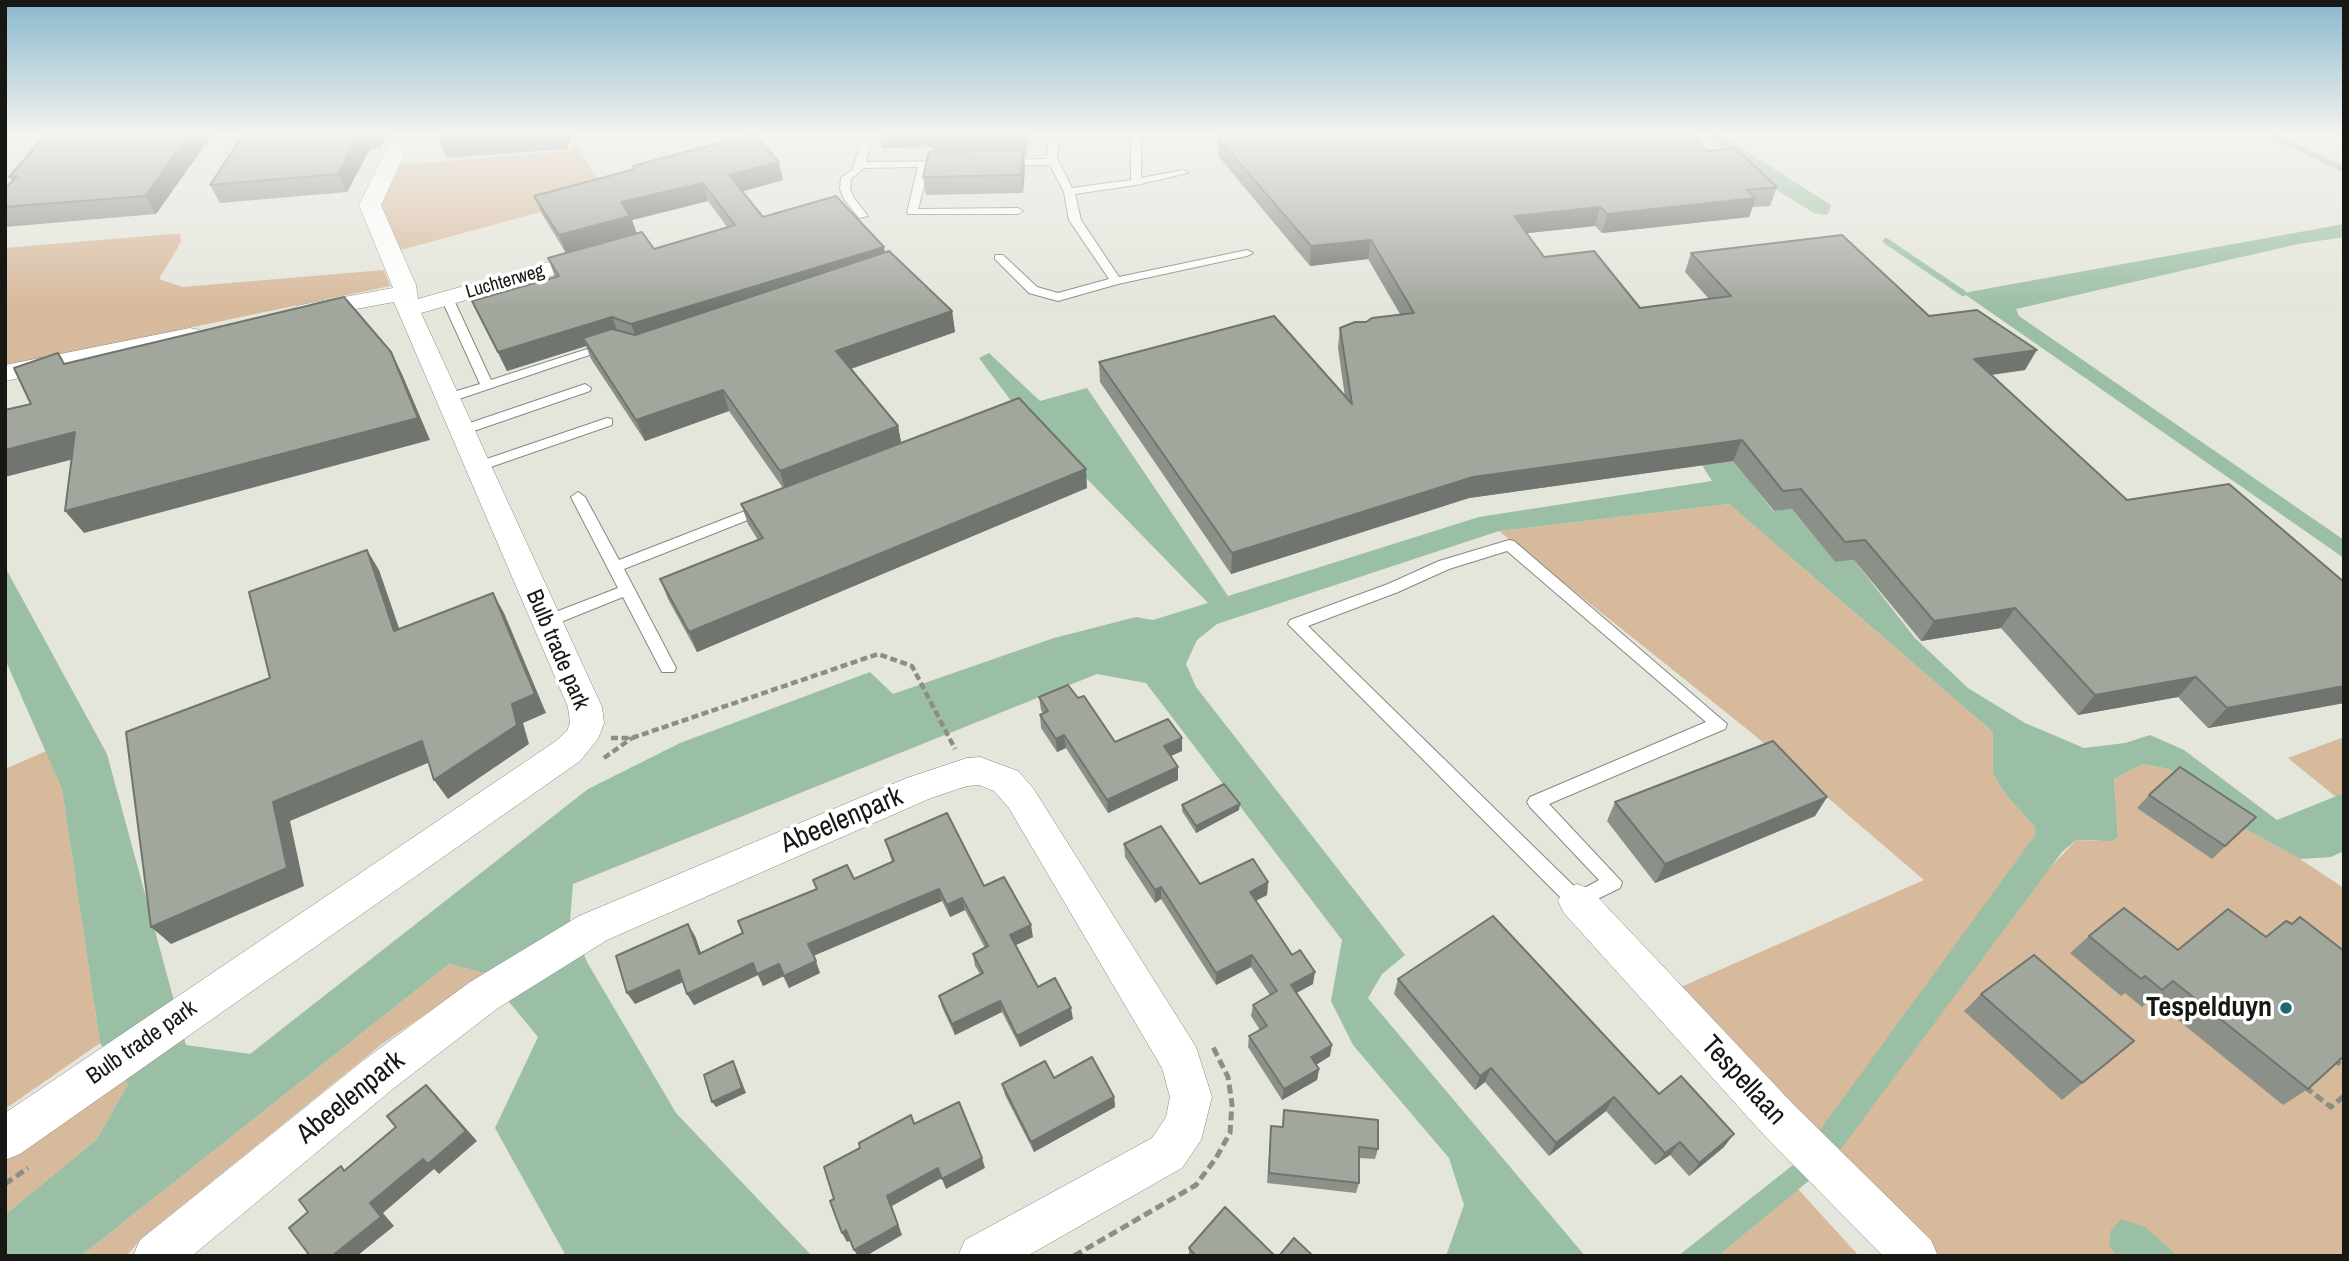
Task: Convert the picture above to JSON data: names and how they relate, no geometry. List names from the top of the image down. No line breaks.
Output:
{"streets":{"street":["Luchterweg","Bulb trade park","Abeelenpark","Tespellaan"]},"crossings":[["Luchterweg","Bulb trade park"]],"places":["Tespelduyn"]}
